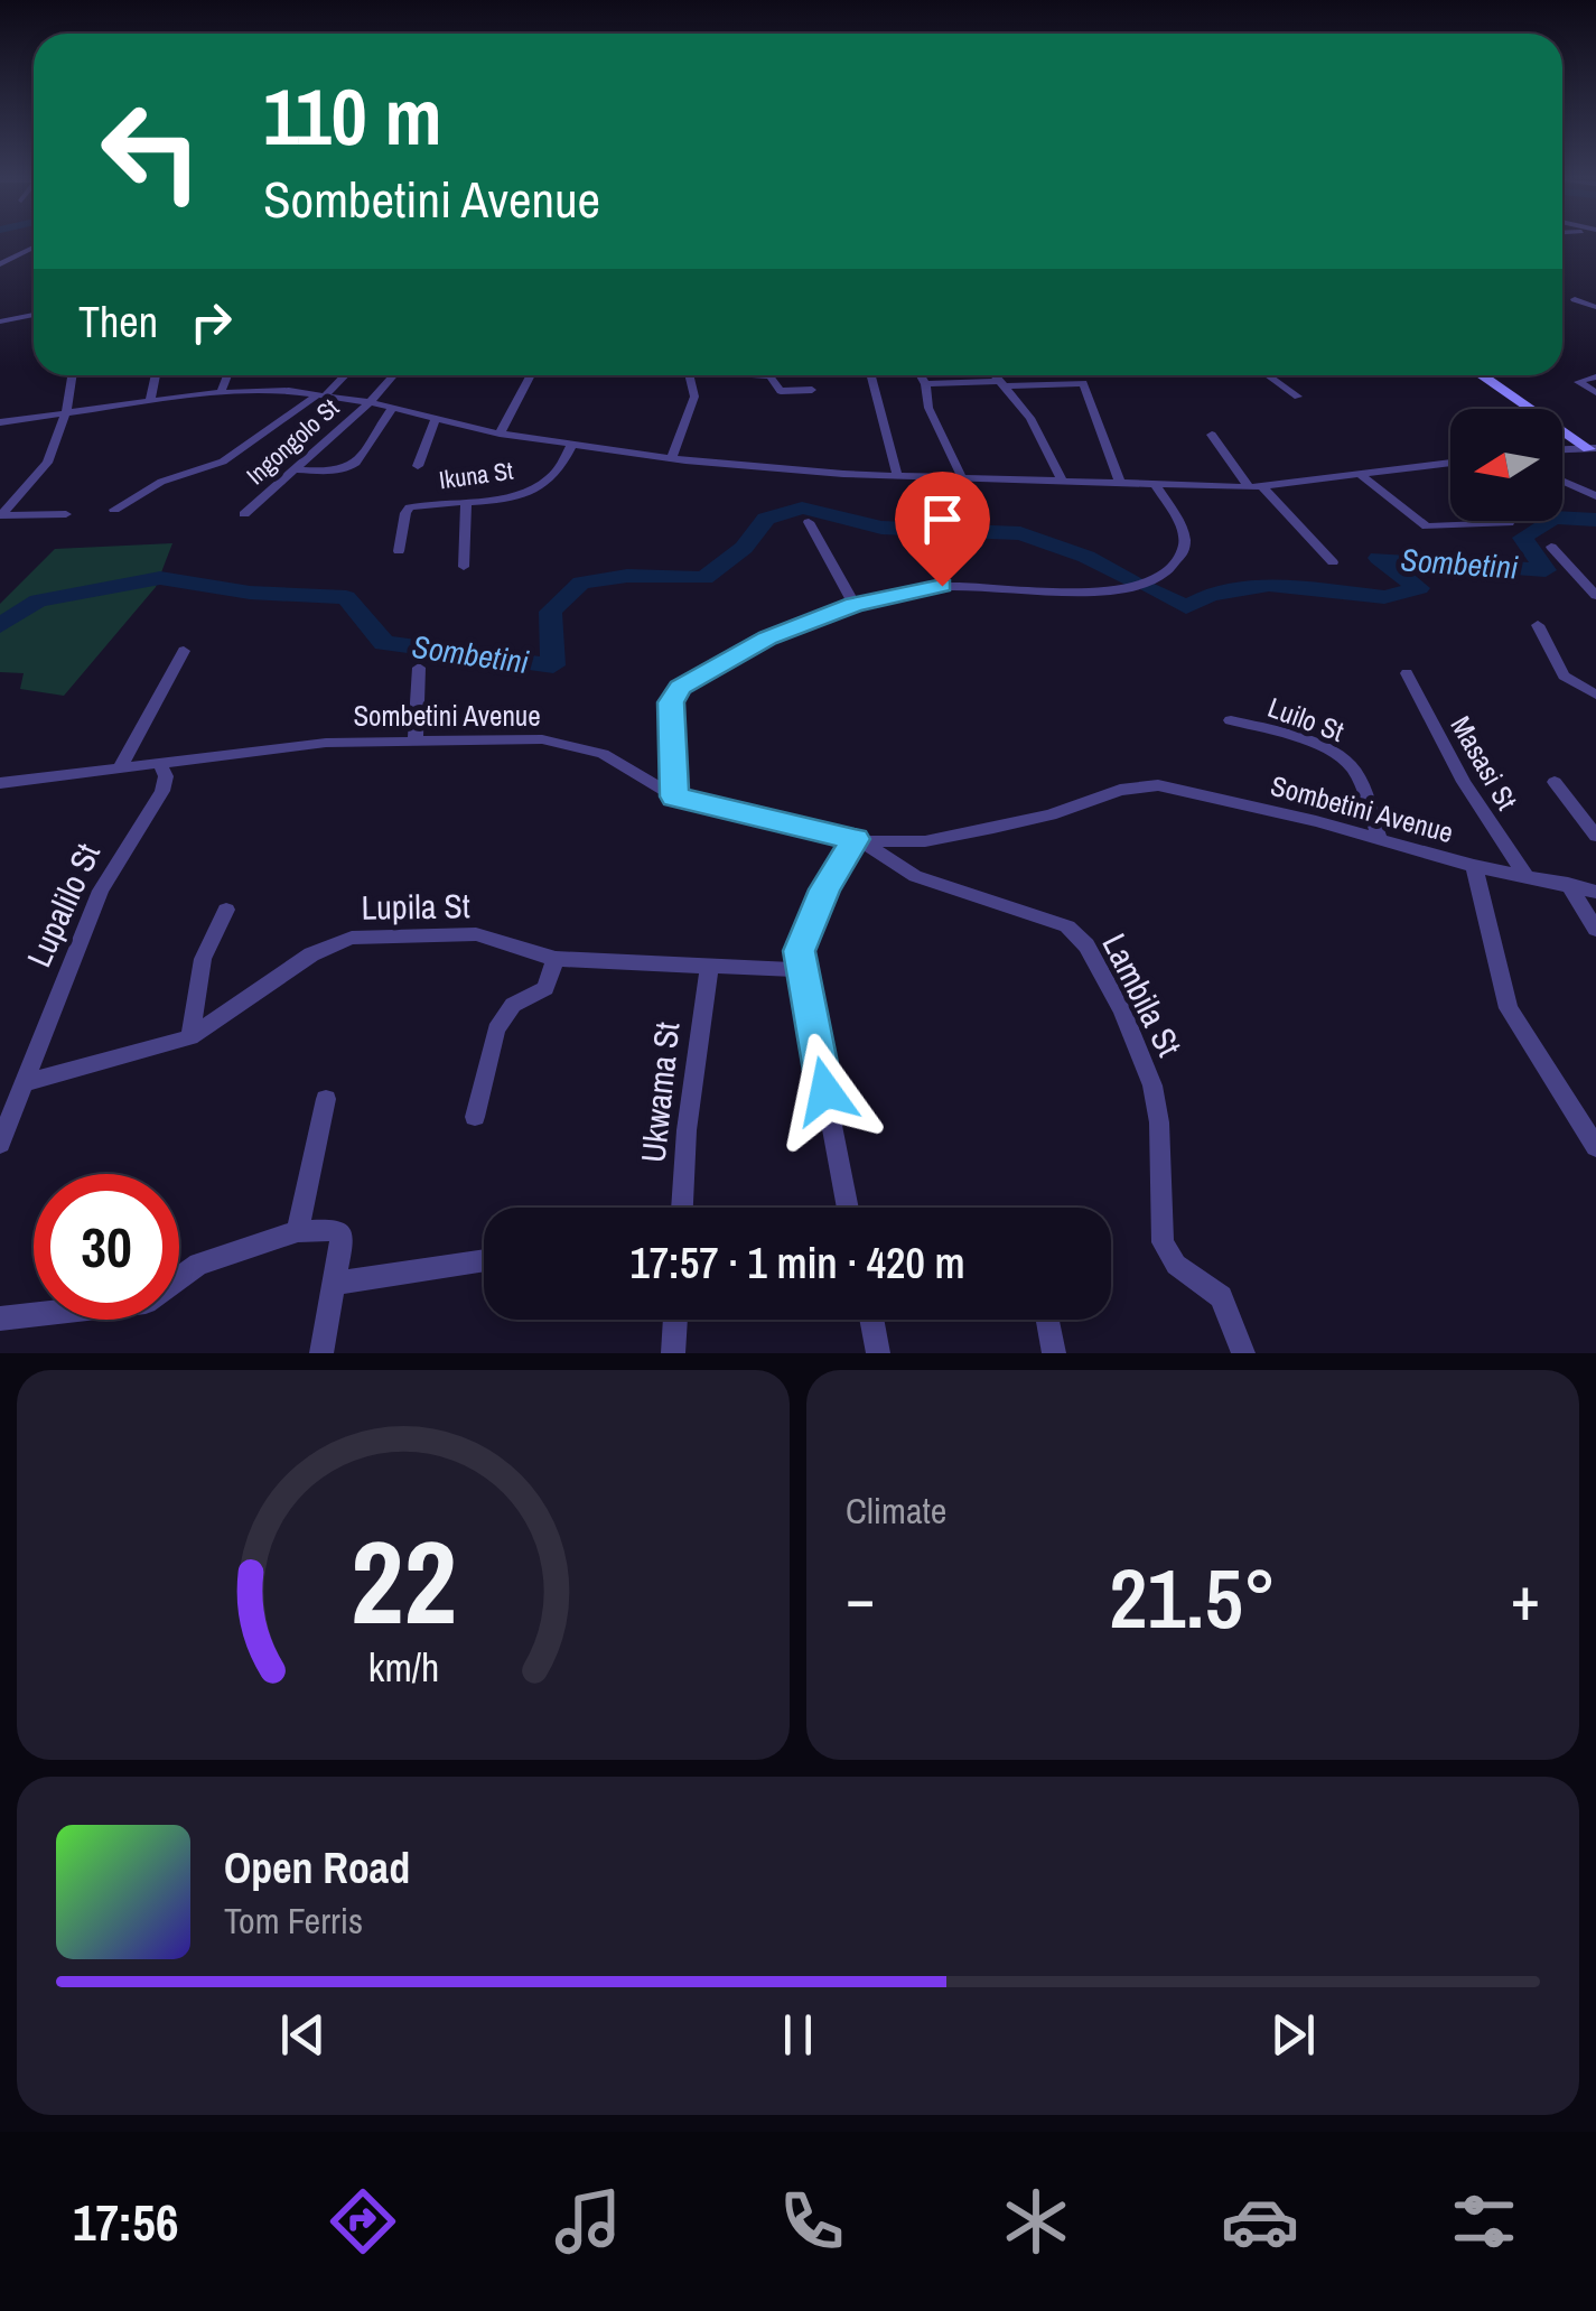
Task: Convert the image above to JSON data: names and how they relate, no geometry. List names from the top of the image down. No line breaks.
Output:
{"streets":{"street":["Ingongolo St","Ikuna St","Sombetini Avenue","Luilo St","Masasi St","Lupalilo St","Lupila St","Lambila St","Ukwama St"]},"crossings":[["Sombetini Avenue","Luilo St"],["Sombetini Avenue","Masasi St"],["Sombetini Avenue","Lupalilo St"],["Sombetini Avenue","Lambila St"],["Lupalilo St","Lupila St"],["Lupila St","Ukwama St"]],"water":["Sombetini"],"north":"left","page":{"turn":["110 m","Sombetini Avenue"],"then":"Then","limit":"30","trip":"17:57 · 1 min · 420 m","tile":"Climate","heat":["−","21.5°","+"],"song":["Open Road","Tom Ferris"],"tabs":"17:56","gauge":["22","km/h"]}}
